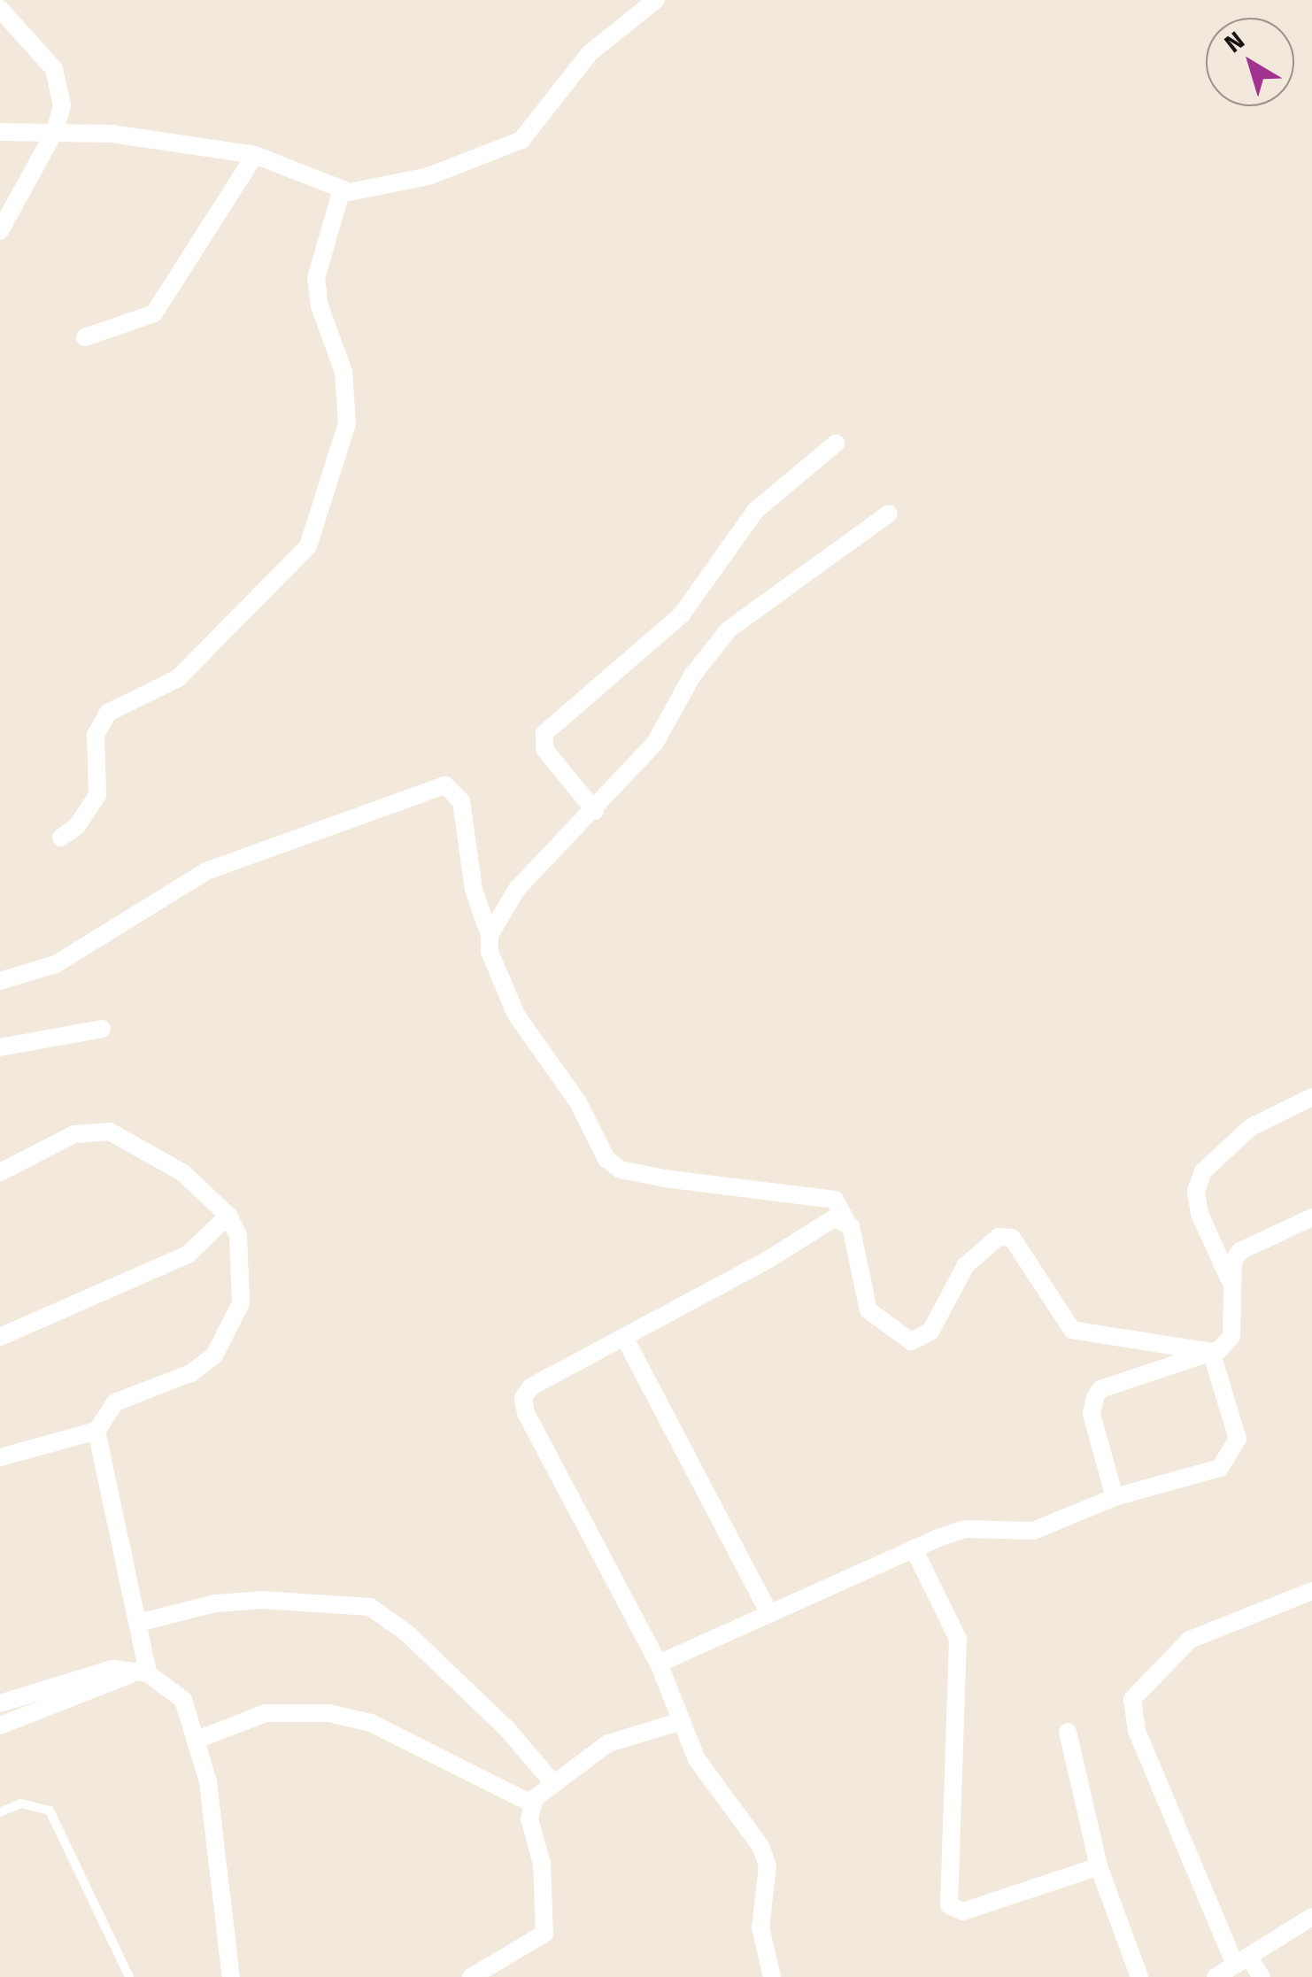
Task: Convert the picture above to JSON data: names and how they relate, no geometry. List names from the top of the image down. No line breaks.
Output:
{"north":"top left"}
